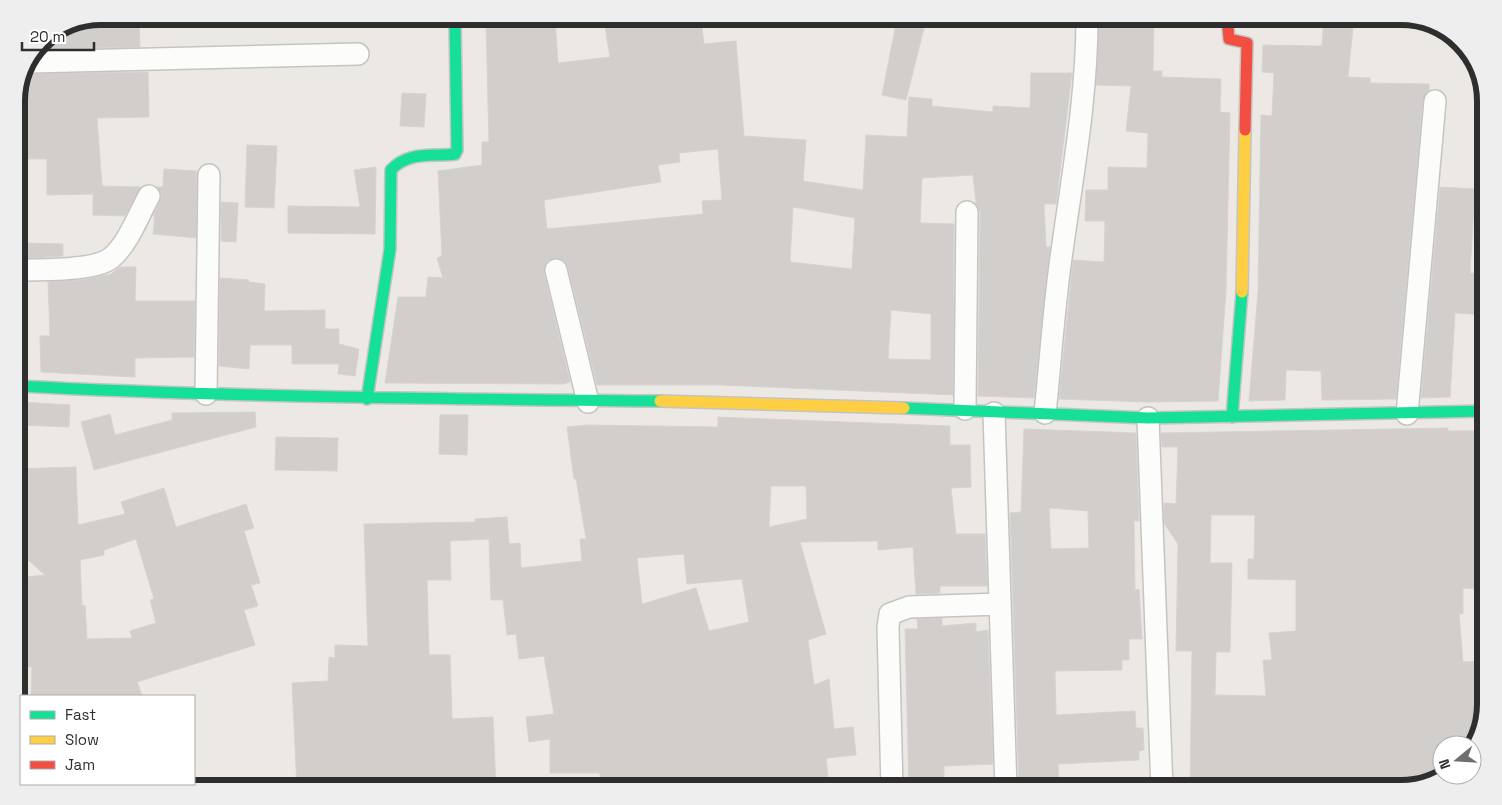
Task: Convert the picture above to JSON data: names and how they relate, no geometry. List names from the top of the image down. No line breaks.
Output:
{"legend":["Fast","Slow","Jam"],"scale_bar":"20 m","north":"left"}
